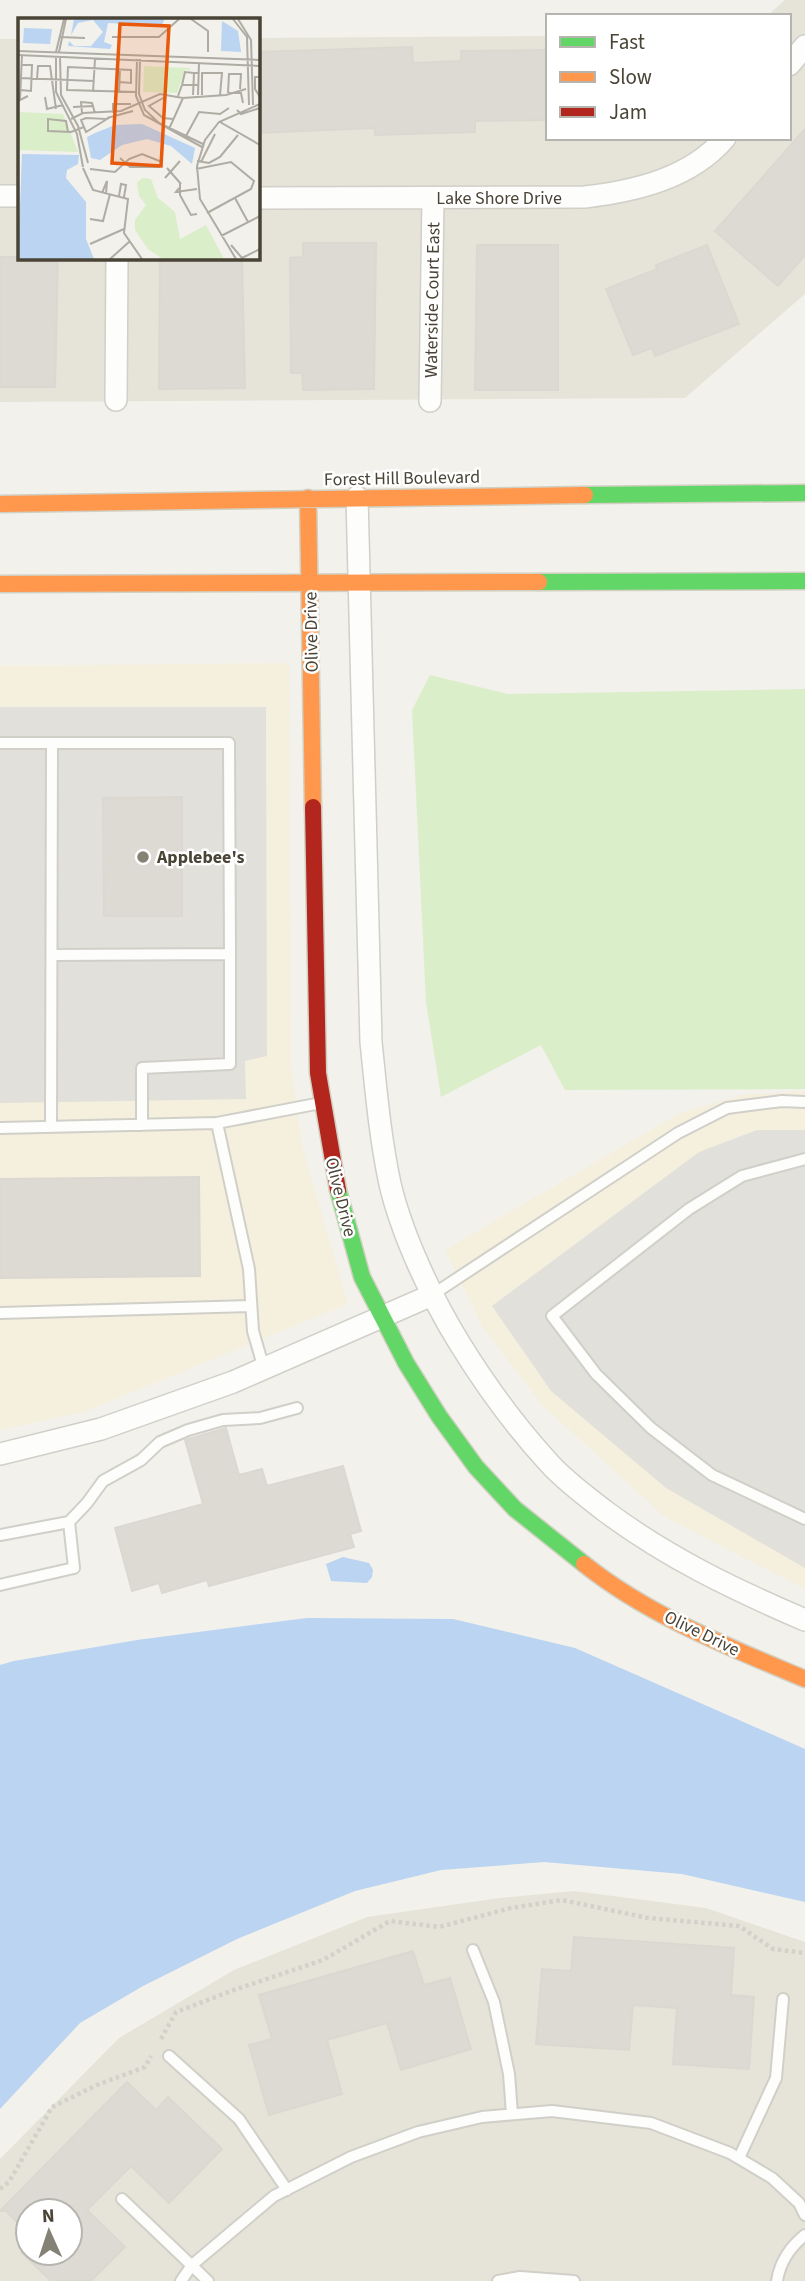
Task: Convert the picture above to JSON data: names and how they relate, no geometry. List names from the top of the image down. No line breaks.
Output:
{"streets":{"main road":["Forest Hill Boulevard","Olive Drive"],"street":["Lake Shore Drive","Waterside Court East"]},"crossings":[["Lake Shore Drive","Waterside Court East"],["Forest Hill Boulevard","Olive Drive"]],"places":["Applebee's"],"legend":["Fast","Slow","Jam"],"north":"top"}
